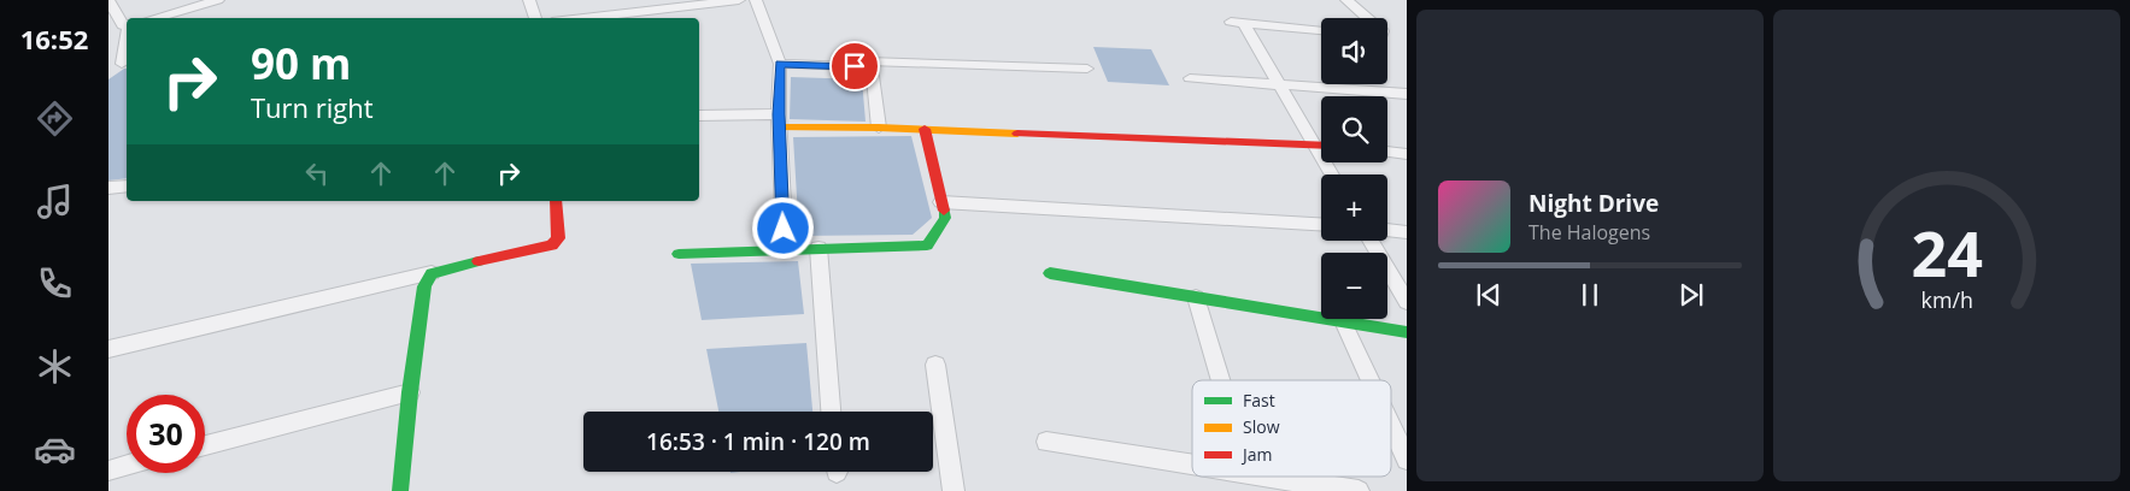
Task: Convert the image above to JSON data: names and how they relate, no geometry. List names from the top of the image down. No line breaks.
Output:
{"legend":["Fast","Slow","Jam"],"page":{"tabs":"16:52","map_buttons":["+","−"],"turn":["90 m","Turn right"],"song":["Night Drive","The Halogens"],"limit":"30","trip":"16:53 · 1 min · 120 m","gauge":["24","km/h"]}}
